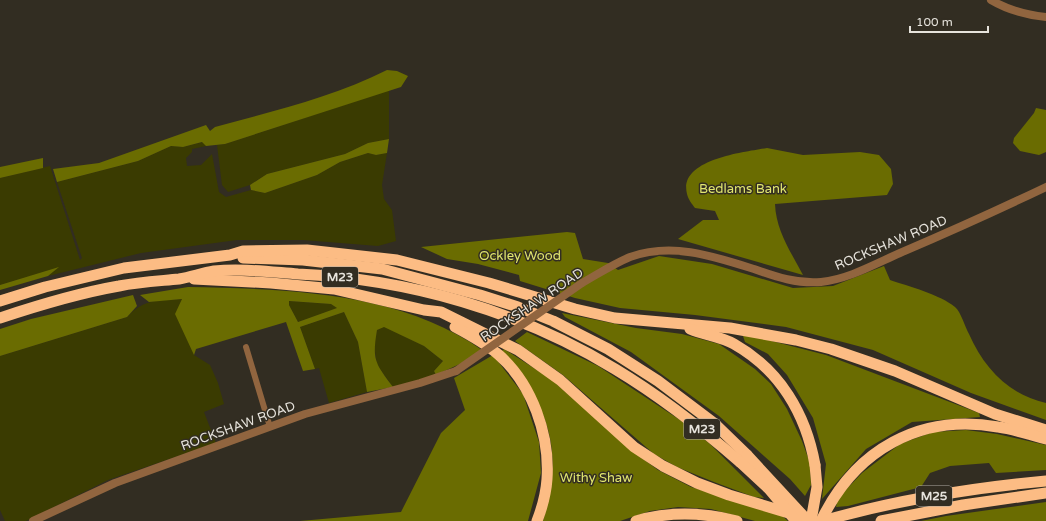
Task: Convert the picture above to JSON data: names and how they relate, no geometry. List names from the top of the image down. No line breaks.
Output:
{"streets":{"highway":["M23","M25"],"street":["ROCKSHAW ROAD"]},"parks":["Bedlams Bank","Ockley Wood","Withy Shaw"],"scale_bar":"100 m"}
